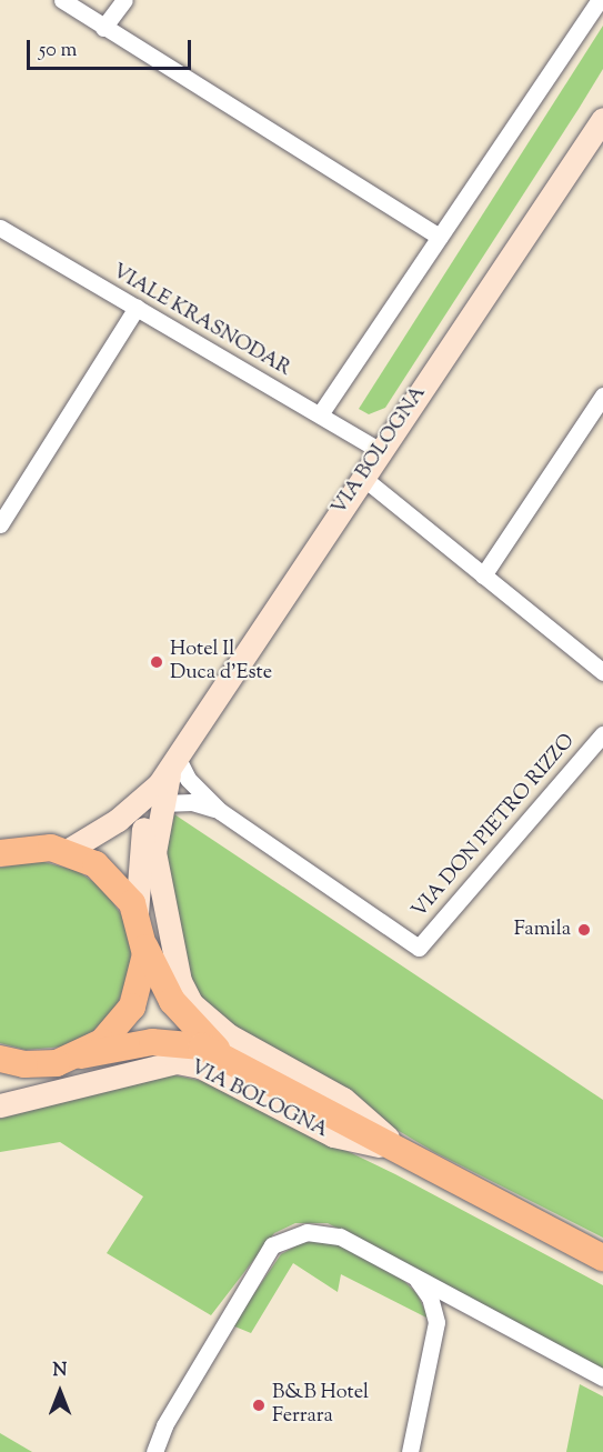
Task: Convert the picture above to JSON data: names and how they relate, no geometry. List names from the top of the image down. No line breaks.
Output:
{"streets":{"street":["VIALE KRASNODAR","VIA BOLOGNA","VIA DON PIETRO RIZZO"]},"crossings":[["VIALE KRASNODAR","VIA BOLOGNA"]],"places":["Hotel Il Duca d'Este","Famila","B&B Hotel Ferrara"],"scale_bar":"50 m","north":"top"}
